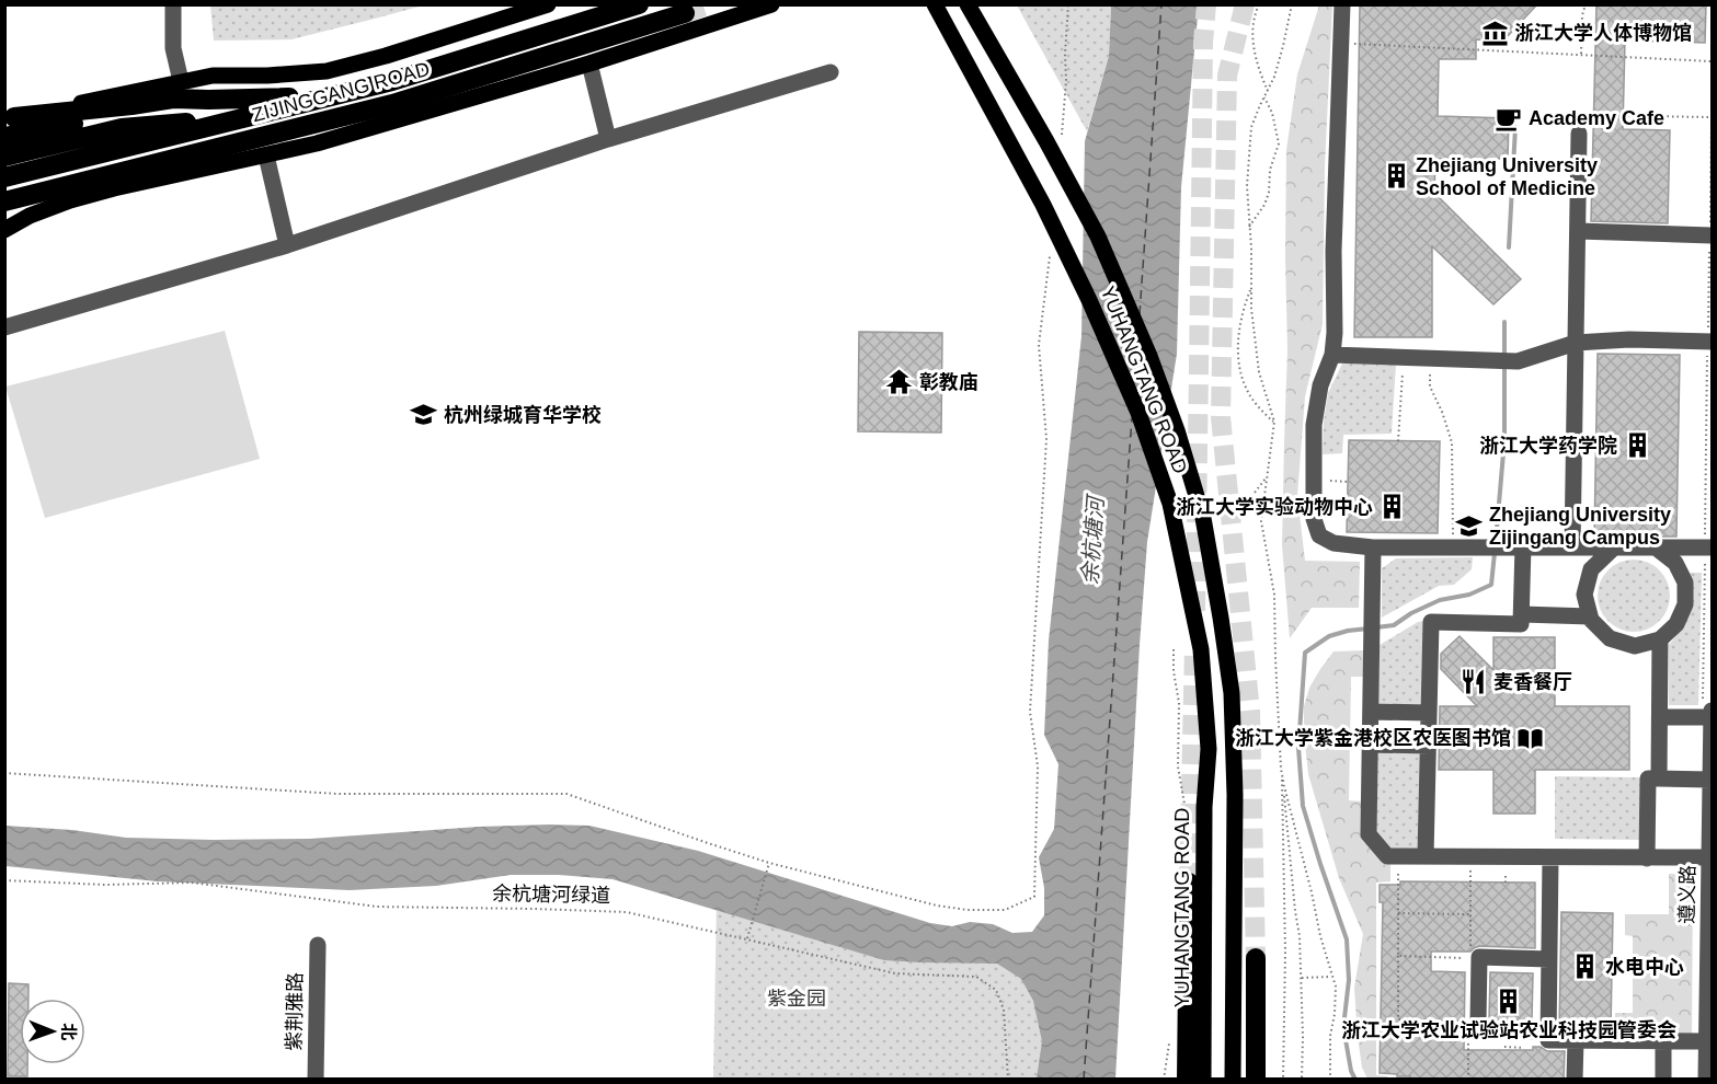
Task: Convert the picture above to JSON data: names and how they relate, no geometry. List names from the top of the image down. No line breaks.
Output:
{"streets":{"highway":["ZIJINGGANG ROAD"],"main road":["YUHANGTANG ROAD"],"street":["遵义路","紫荆雅路"],"path":["余杭塘河绿道"]},"water":["余杭塘河"],"parks":["紫金园"],"places":{"museum":["浙江大学人体博物馆"],"cafe":["Academy Cafe"],"building":["Zhejiang University School of Medicine","浙江大学药学院","浙江大学实验动物中心","水电中心","浙江大学农业试验站农业科技园管委会"],"temple":["彰教庙"],"school or university":["杭州绿城育华学校","Zhejiang University Zijingang Campus"],"restaurant":["麦香餐厅"],"library":["浙江大学紫金港校区农医图书馆"]},"north":"right"}
